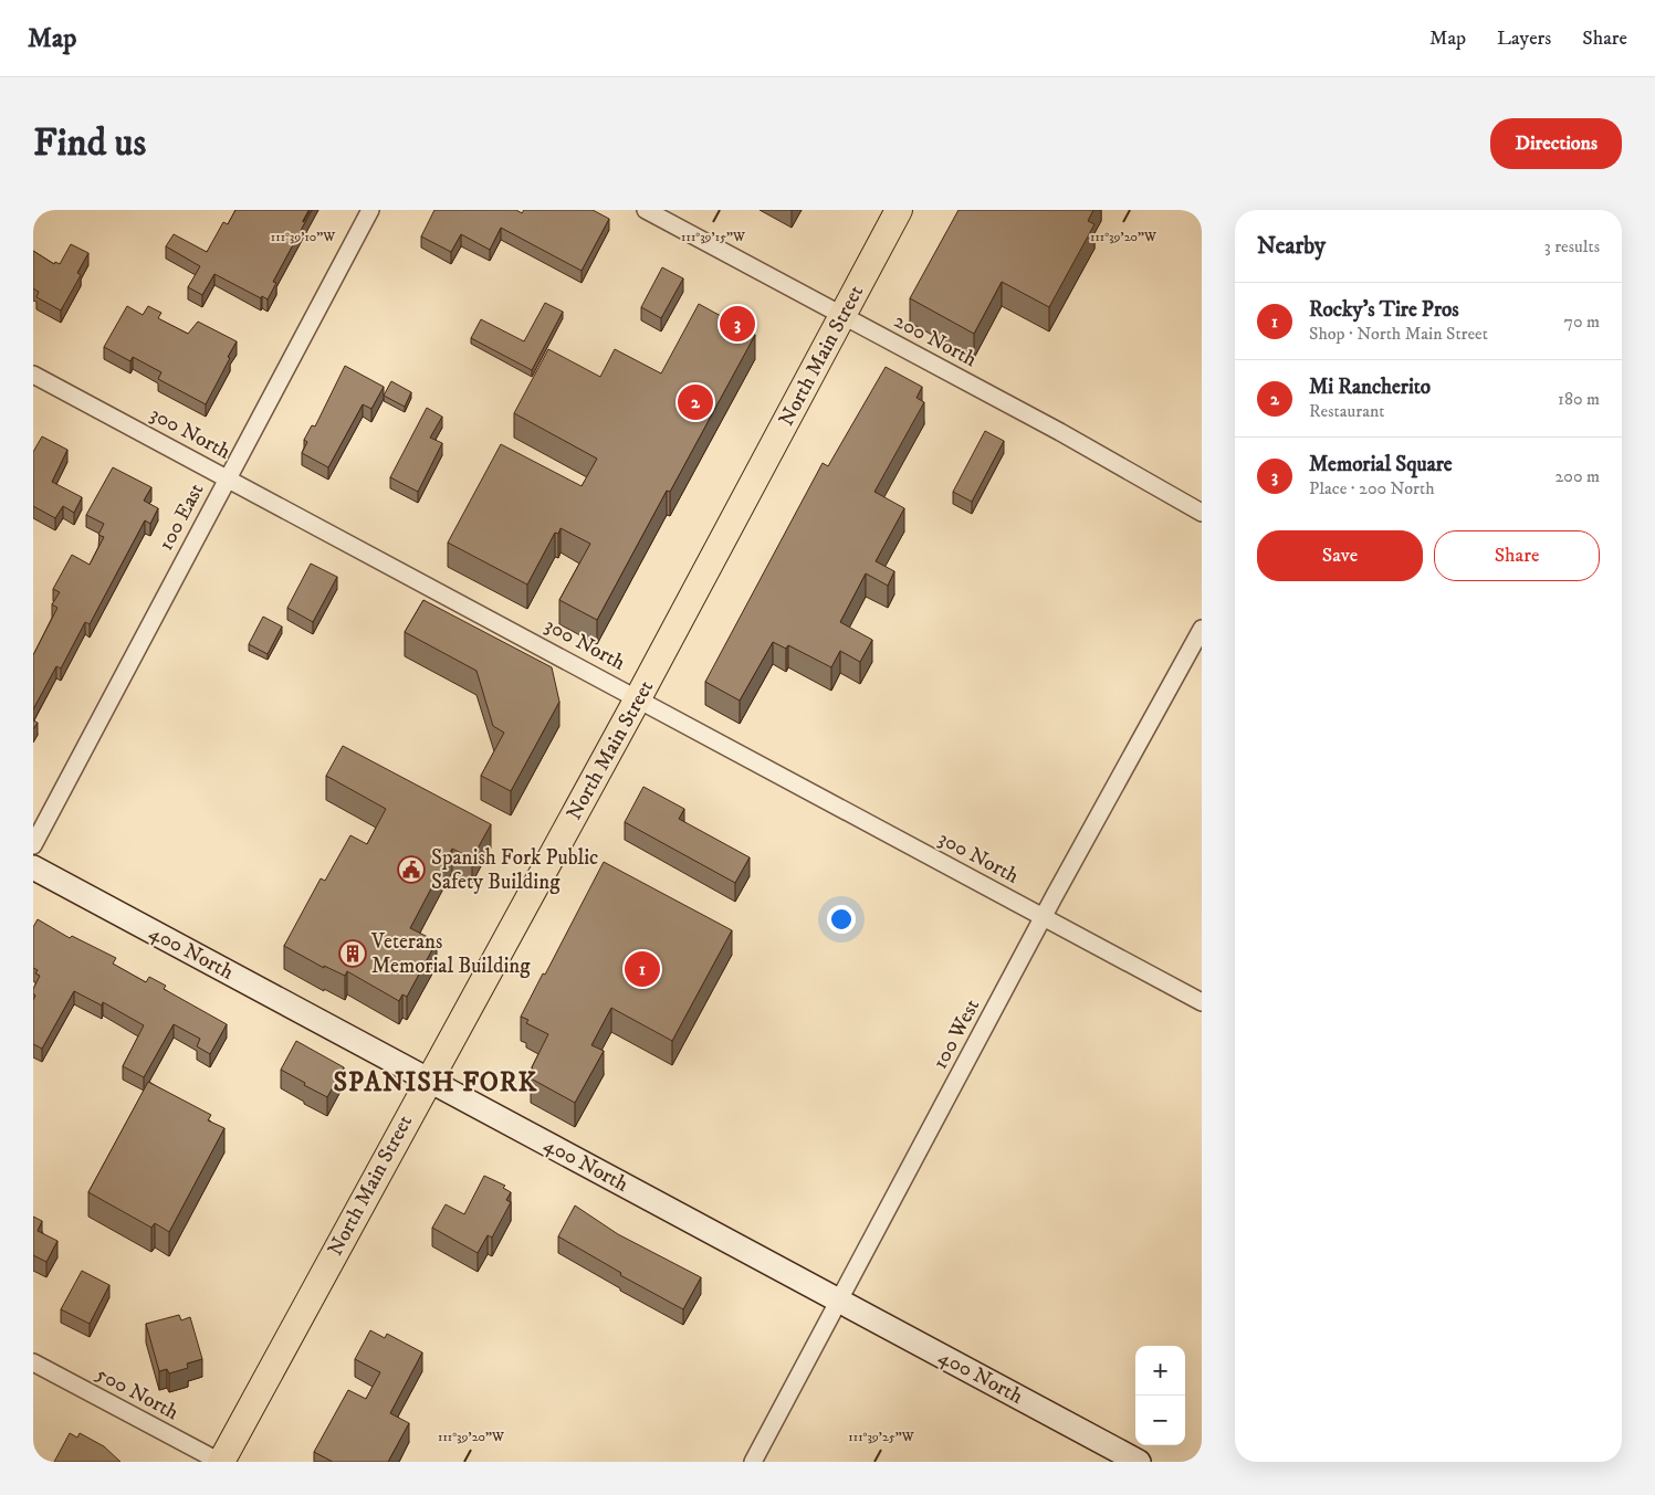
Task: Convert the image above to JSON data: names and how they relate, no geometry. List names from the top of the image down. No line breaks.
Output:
{"streets":{"main road":["North Main Street","400 North"],"street":["200 North","300 North","100 East","100 West","500 North"]},"crossings":[["200 North","North Main Street"],["North Main Street","300 North"],["North Main Street","400 North"],["North Main Street","500 North"],["300 North","100 East"],["300 North","100 West"],["400 North","100 West"]],"districts":["SPANISH FORK"],"places":{"public building":["Spanish Fork Public Safety Building"],"building":["Veterans Memorial Building"]},"page":{"header":"Map","nav":["Map","Layers","Share"],"buttons":["Directions",["Save","Share"]],"title":"Find us","heading":["Nearby","3 results"],"list":[{"mark":"1","name":"Rocky's Tire Pros","note":"Shop · North Main Street","value":"70 m"},{"mark":"2","name":"Mi Rancherito","note":"Restaurant","value":"180 m"},{"mark":"3","name":"Memorial Square","note":"Place · 200 North","value":"200 m"}],"pins":["3","2","1"],"map_buttons":["+","−"]},"coordinates":["111°39'10\"W","111°39'15\"W","111°39'20\"W","111°39'25\"W"]}
